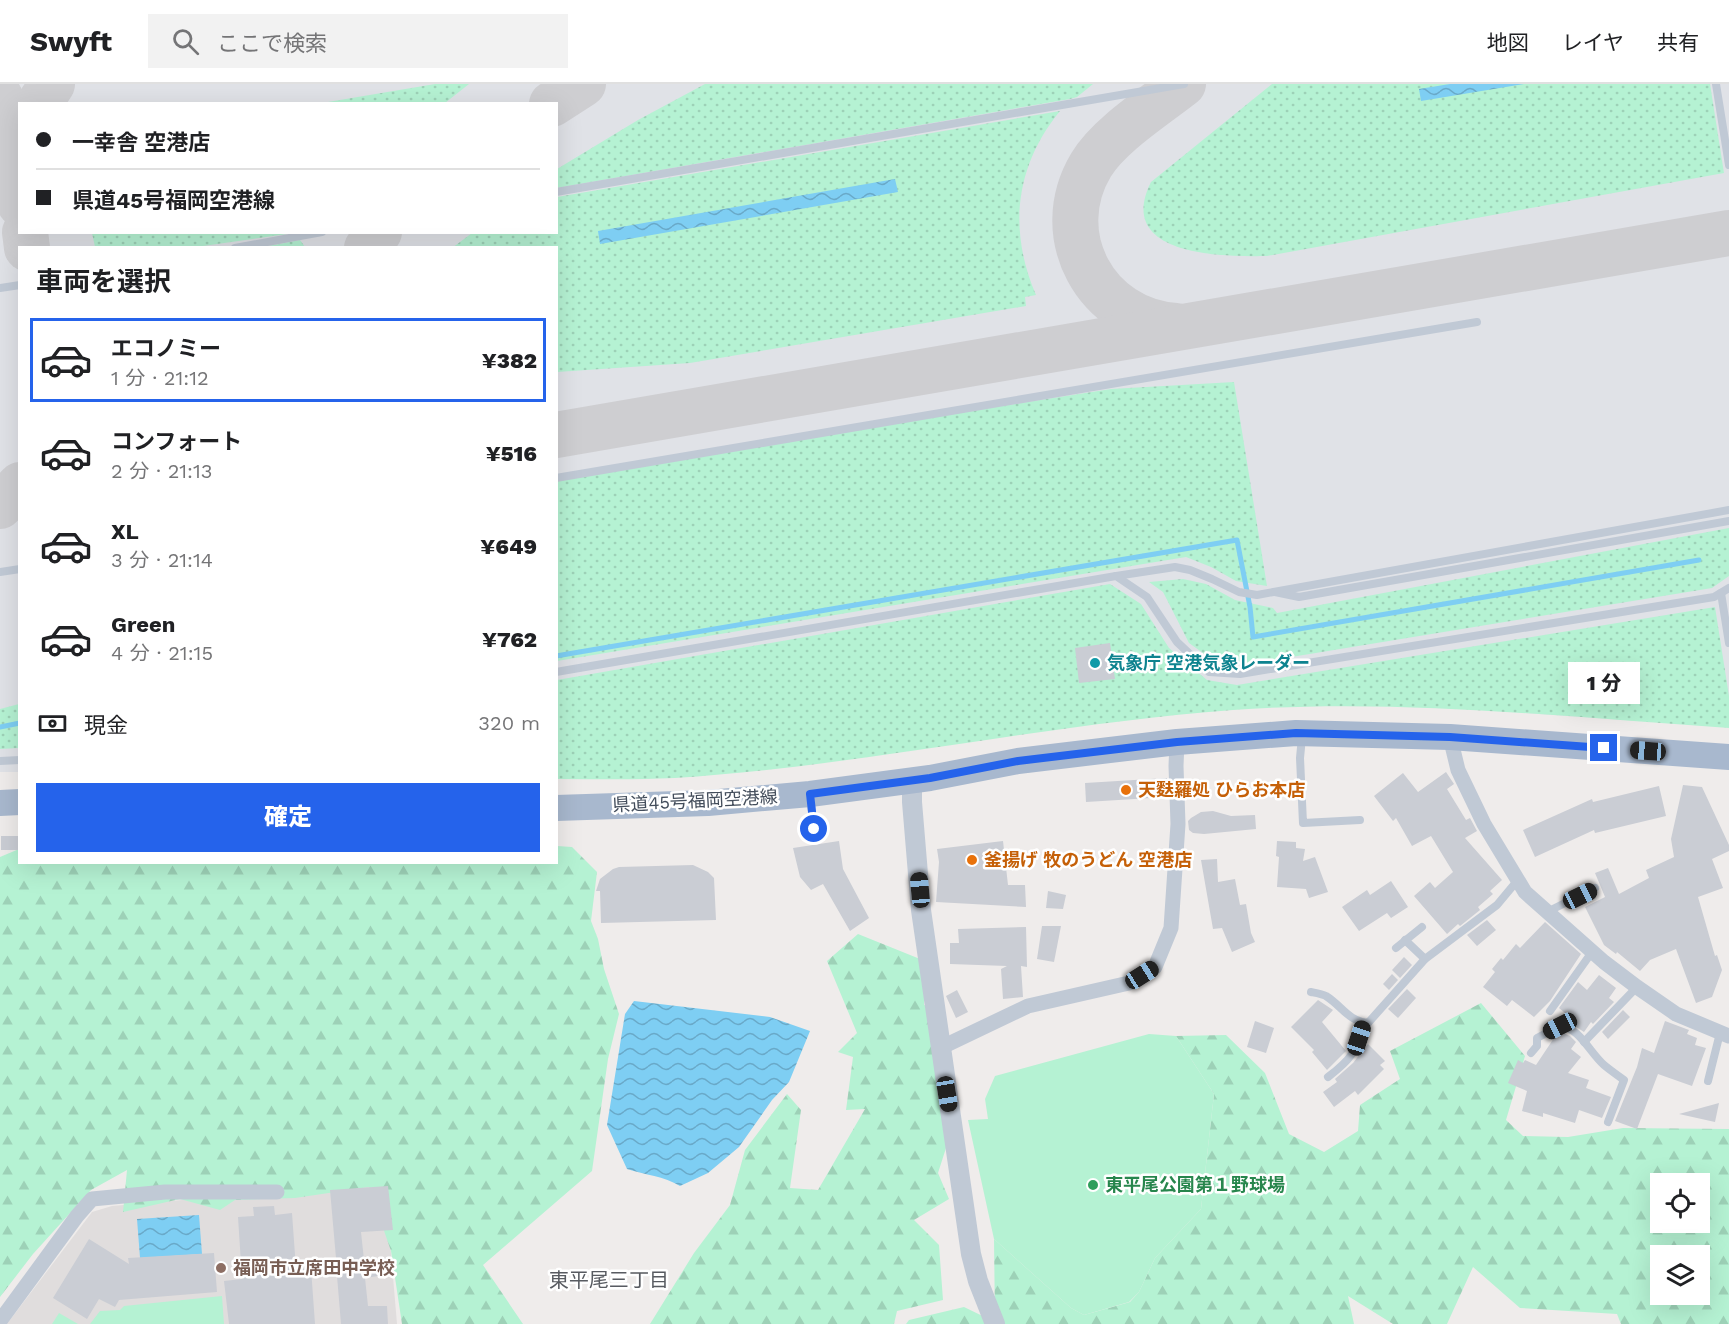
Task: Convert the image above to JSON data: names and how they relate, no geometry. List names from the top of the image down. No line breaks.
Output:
{"streets":{"main road":["県道45号福岡空港線"]},"districts":["東平尾三丁目"],"places":["気象庁 空港気象レーダー","天麩羅処 ひらお本店","釜揚げ 牧のうどん 空港店","東平尾公園第１野球場","福岡市立席田中学校"],"page":{"header":"Swyft","search":"ここで検索","nav":["地図","レイヤ","共有"],"banner":["一幸舎 空港店","県道45号福岡空港線"],"heading":"車両を選択","list":[{"name":"エコノミー","note":"1 分 · 21:12","value":"¥382"},{"name":"コンフォート","note":"2 分 · 21:13","value":"¥516"},{"name":"XL","note":"3 分 · 21:14","value":"¥649"},{"name":"Green","note":"4 分 · 21:15","value":"¥762"}],"bubble":"1 分","pay":["現金","320 m"],"buttons":"確定"}}
